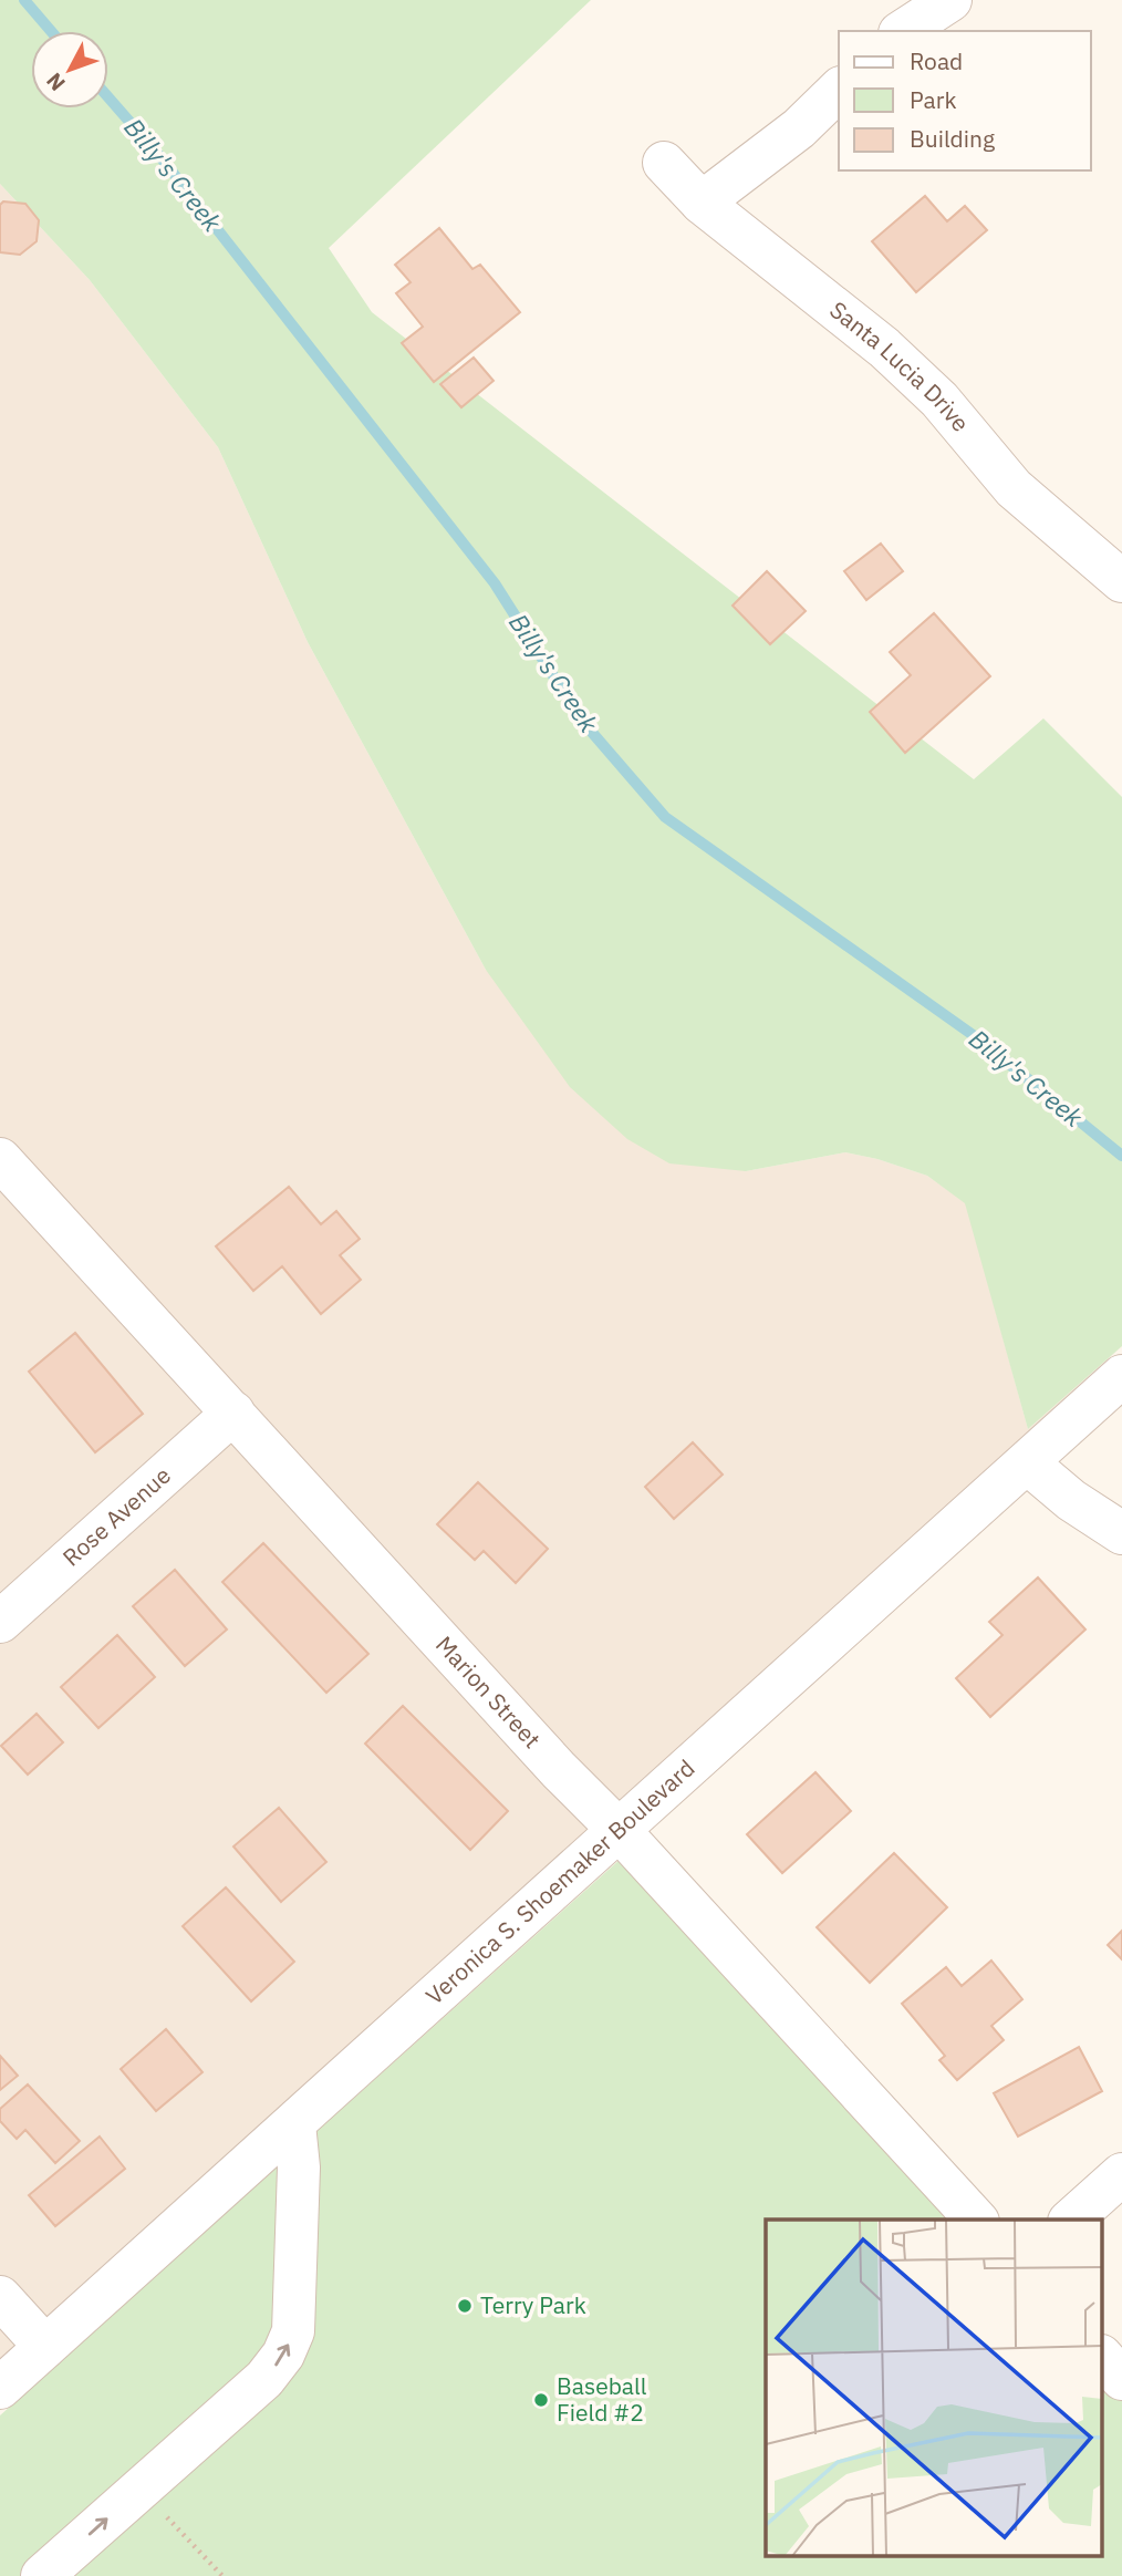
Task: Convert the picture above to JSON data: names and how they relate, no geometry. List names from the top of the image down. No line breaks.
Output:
{"streets":{"street":["Santa Lucia Drive","Rose Avenue","Marion Street","Veronica S. Shoemaker Boulevard"]},"crossings":[["Rose Avenue","Marion Street"],["Marion Street","Veronica S. Shoemaker Boulevard"]],"water":["Billy's Creek"],"places":["Terry Park","Baseball Field #2"],"legend":["Road","Park","Building"],"north":"bottom left"}
